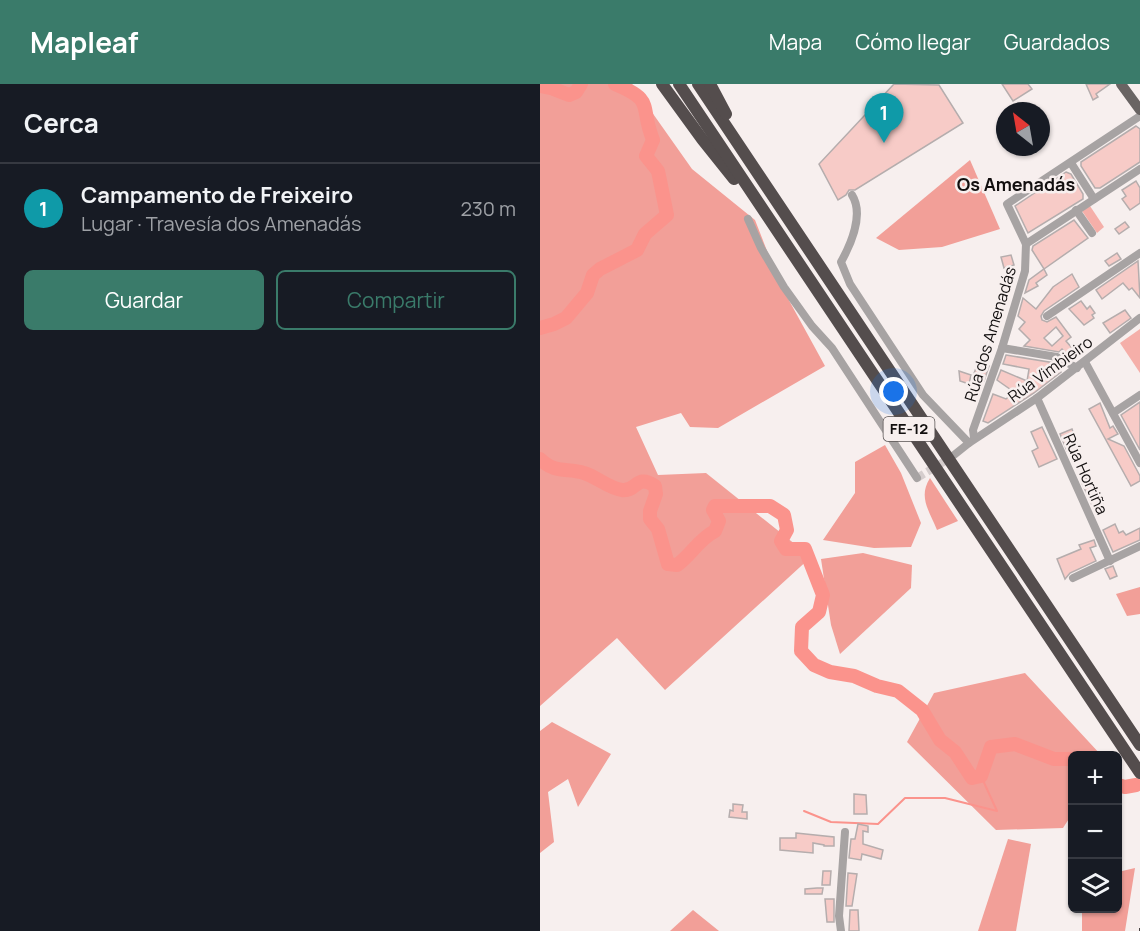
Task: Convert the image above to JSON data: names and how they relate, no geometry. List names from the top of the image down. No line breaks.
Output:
{"streets":{"highway":["FE-12"],"street":["Rúa dos Amenadás","Rúa Vimbieiro","Rúa Hortiña"]},"crossings":[["Rúa dos Amenadás","Rúa Vimbieiro"],["Rúa Vimbieiro","Rúa Hortiña"]],"districts":["Os Amenadás"],"north":"top left","page":{"header":"Mapleaf","nav":["Mapa","Cómo llegar","Guardados"],"heading":"Cerca","pins":"1","list":[{"mark":"1","name":"Campamento de Freixeiro","note":"Lugar · Travesía dos Amenadás","value":"230 m"}],"buttons":["Guardar","Compartir"],"map_buttons":["+","−"]}}
